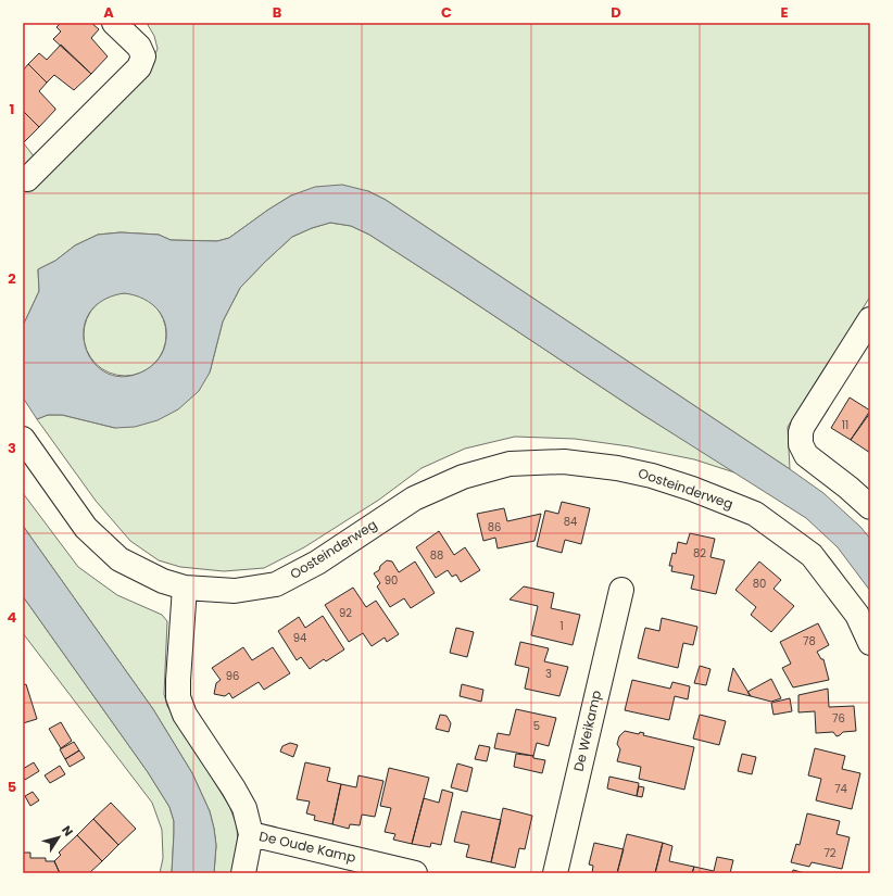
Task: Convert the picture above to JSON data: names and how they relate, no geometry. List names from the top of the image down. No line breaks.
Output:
{"streets":{"street":["Oosteinderweg","De Weikamp","De Oude Kamp"]},"house_numbers":["11","84","86","82","88","90","80","92","1","94","78","3","96","76","5","74","72"],"north":"top right","grid":{"columns":["A","B","C","D","E"],"rows":["1","2","3","4","5"]}}
